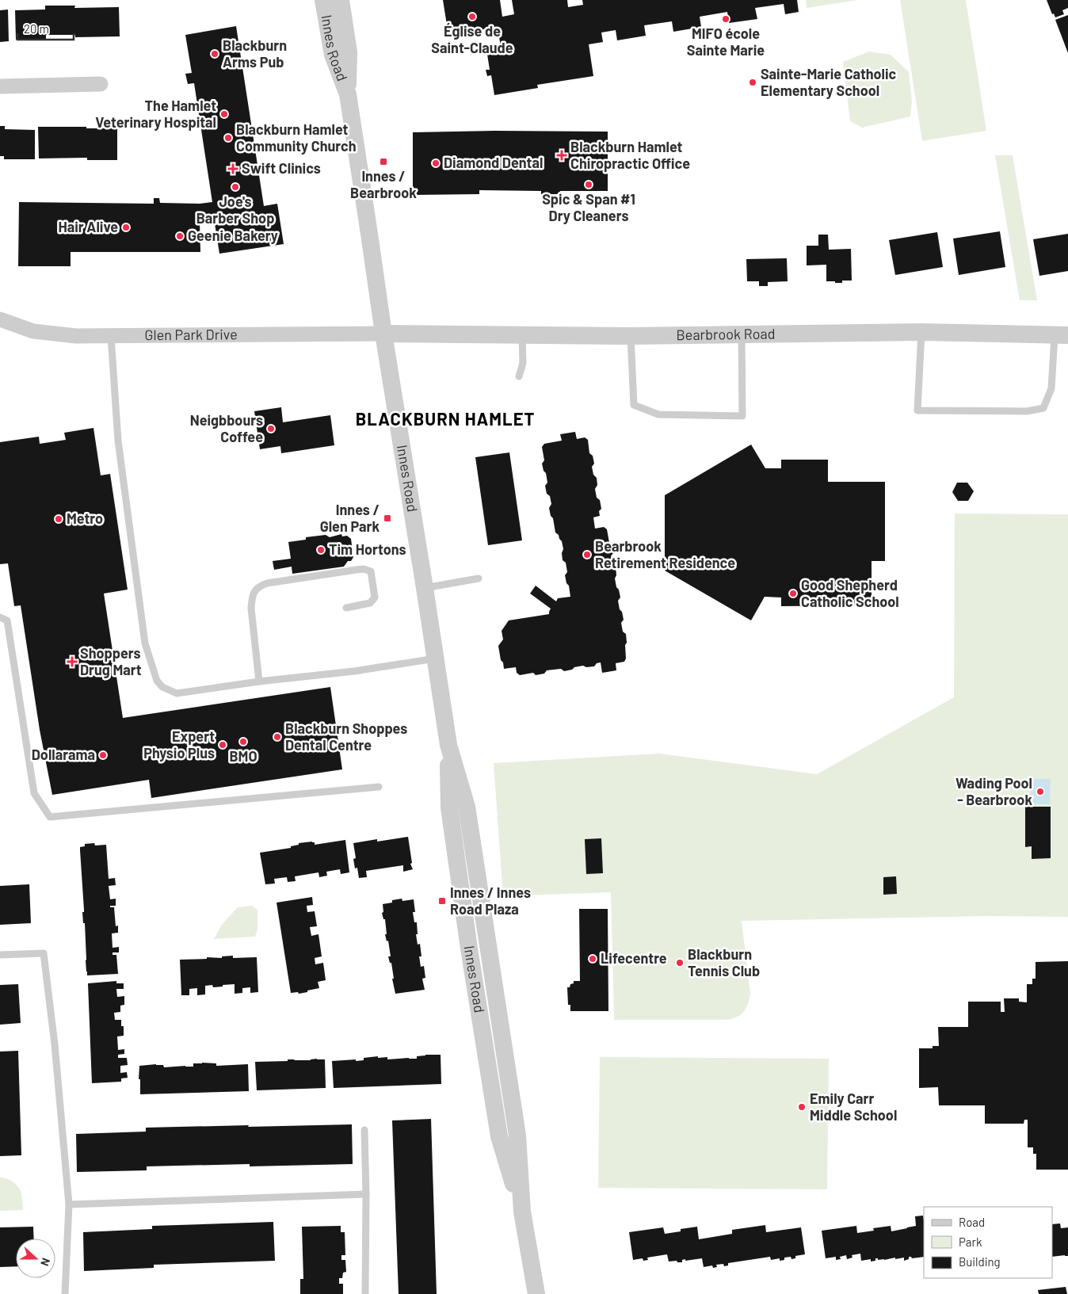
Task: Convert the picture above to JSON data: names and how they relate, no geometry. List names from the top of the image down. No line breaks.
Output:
{"streets":{"street":["Innes Road","Bearbrook Road","Glen Park Drive"]},"crossings":[["Innes Road","Bearbrook Road"],["Innes Road","Glen Park Drive"],["Bearbrook Road","Glen Park Drive"]],"districts":["BLACKBURN HAMLET"],"places":{"other":["Église de Saint-Claude","MIFO école Sainte Marie","Blackburn Arms Pub","Sainte-Marie Catholic Elementary School","The Hamlet Veterinary Hospital","Blackburn Hamlet Community Church","Diamond Dental","Spic & Span #1 Dry Cleaners","Joe's Barber Shop","Hair Alive","Geenie Bakery","Neigbbours Coffee","Metro","Tim Hortons","Bearbrook Retirement Residence","Good Shepherd Catholic School","Blackburn Shoppes Dental Centre","BMO","Expert Physio Plus","Dollarama","Wading Pool - Bearbrook","Lifecentre","Blackburn Tennis Club","Emily Carr Middle School"],"health":["Blackburn Hamlet Chiropractic Office","Swift Clinics","Shoppers Drug Mart"],"transit":["Innes / Bearbrook","Innes / Glen Park","Innes / Innes Road Plaza"]},"legend":["Road","Park","Building"],"scale_bar":"20 m","north":"right"}
